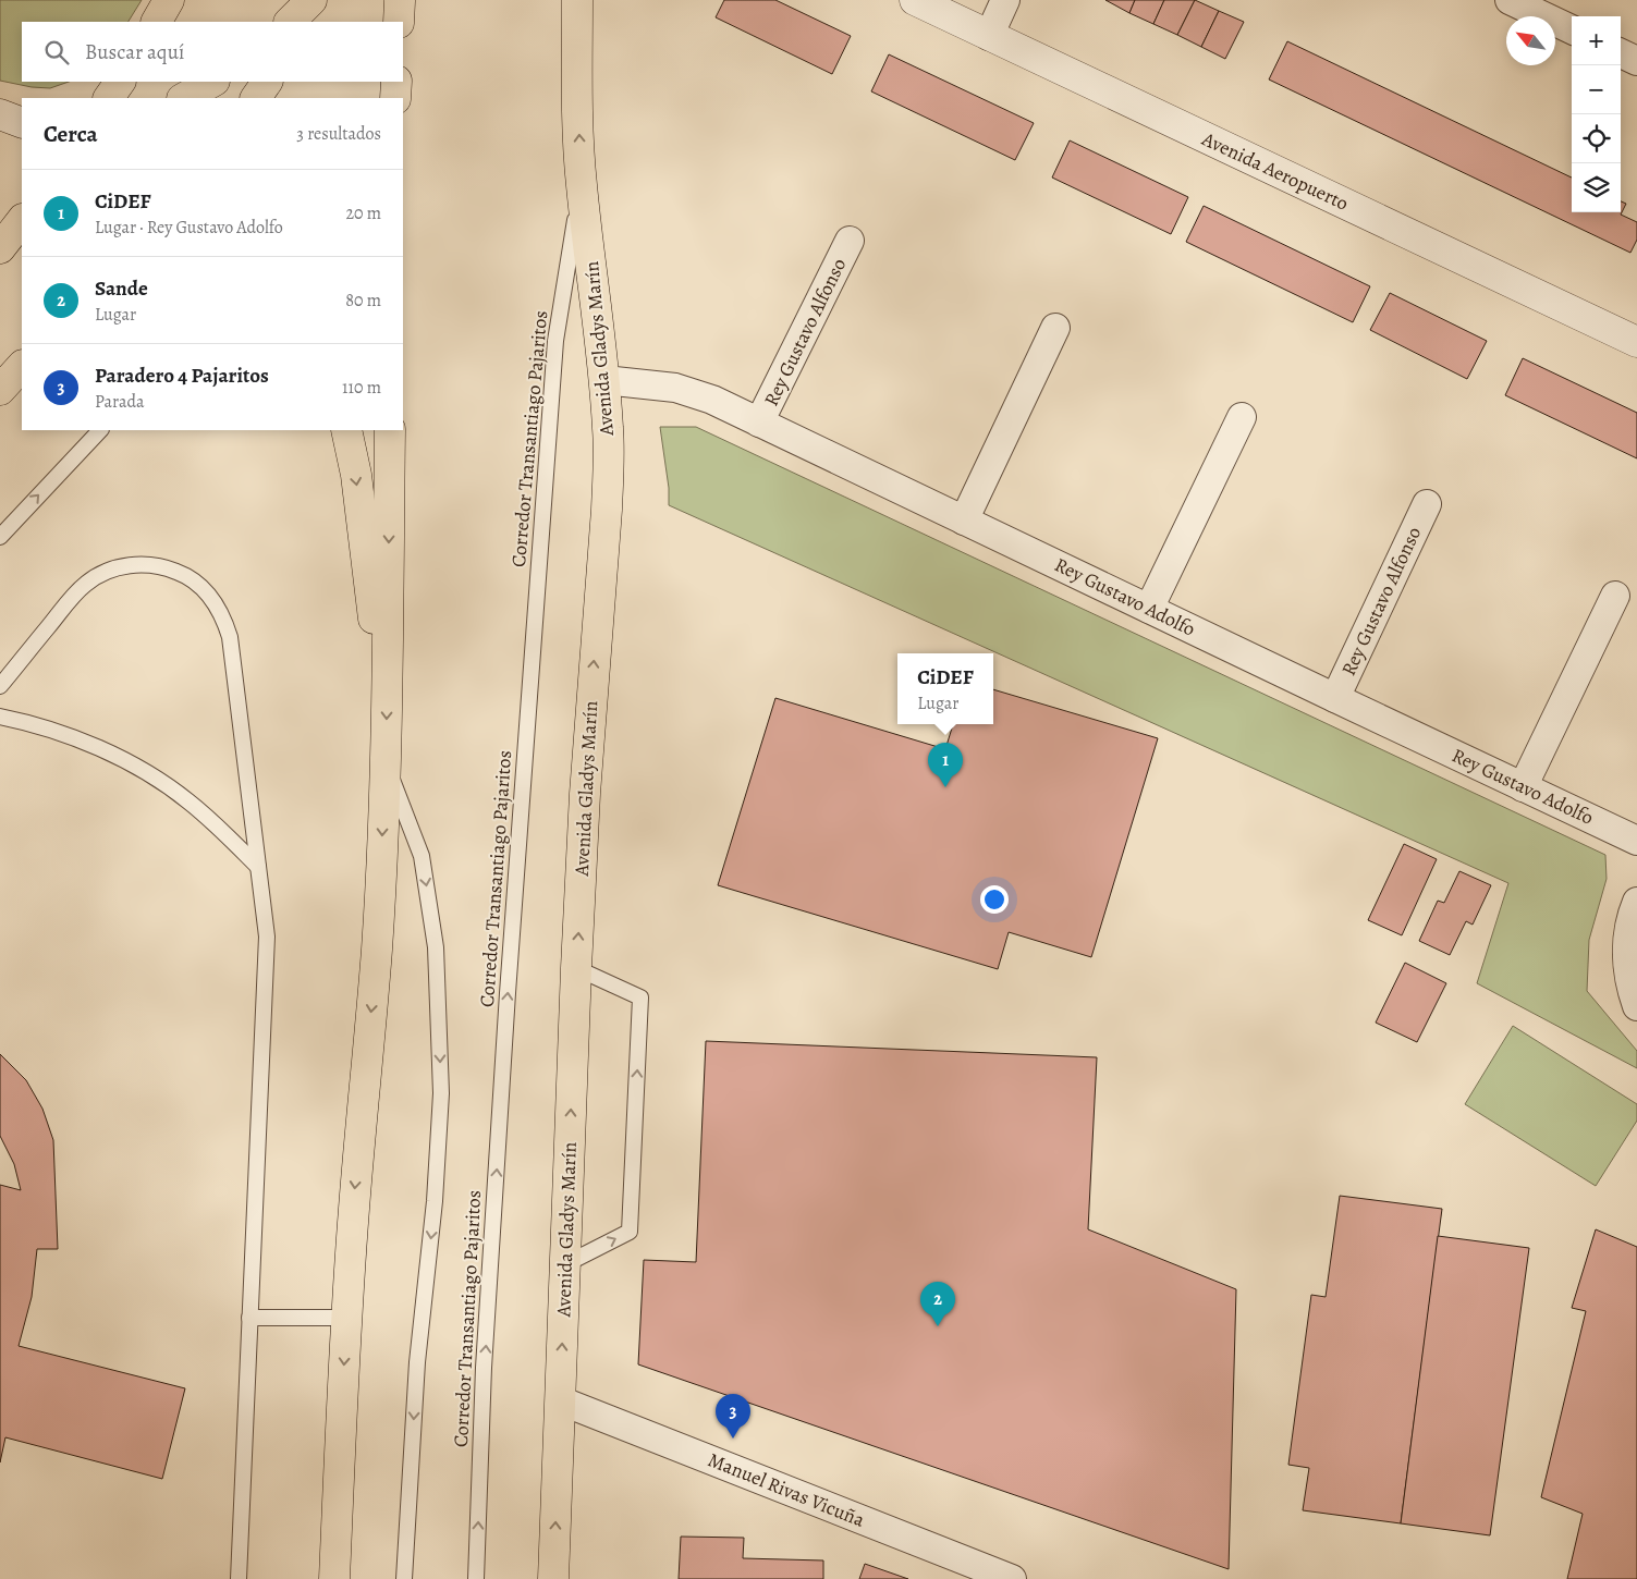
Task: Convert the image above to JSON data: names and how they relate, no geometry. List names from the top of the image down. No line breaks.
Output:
{"streets":{"main road":["Avenida Gladys Marín"],"street":["Avenida Aeropuerto","Rey Gustavo Alfonso","Rey Gustavo Adolfo","Manuel Rivas Vicuña"],"lane":["Corredor Transantiago Pajaritos"]},"crossings":[["Rey Gustavo Alfonso","Rey Gustavo Adolfo"],["Avenida Gladys Marín","Corredor Transantiago Pajaritos"],["Avenida Gladys Marín","Rey Gustavo Adolfo"],["Avenida Gladys Marín","Manuel Rivas Vicuña"]],"north":"top left","page":{"map_buttons":["+","−"],"search":"Buscar aquí","heading":["Cerca","3 resultados"],"list":[{"mark":"1","name":"CiDEF","note":"Lugar · Rey Gustavo Adolfo","value":"20 m"},{"mark":"2","name":"Sande","note":"Lugar","value":"80 m"},{"mark":"3","name":"Paradero 4 Pajaritos","note":"Parada","value":"110 m"}],"popup":["CiDEF","Lugar"],"pins":["1","2","3"]}}
